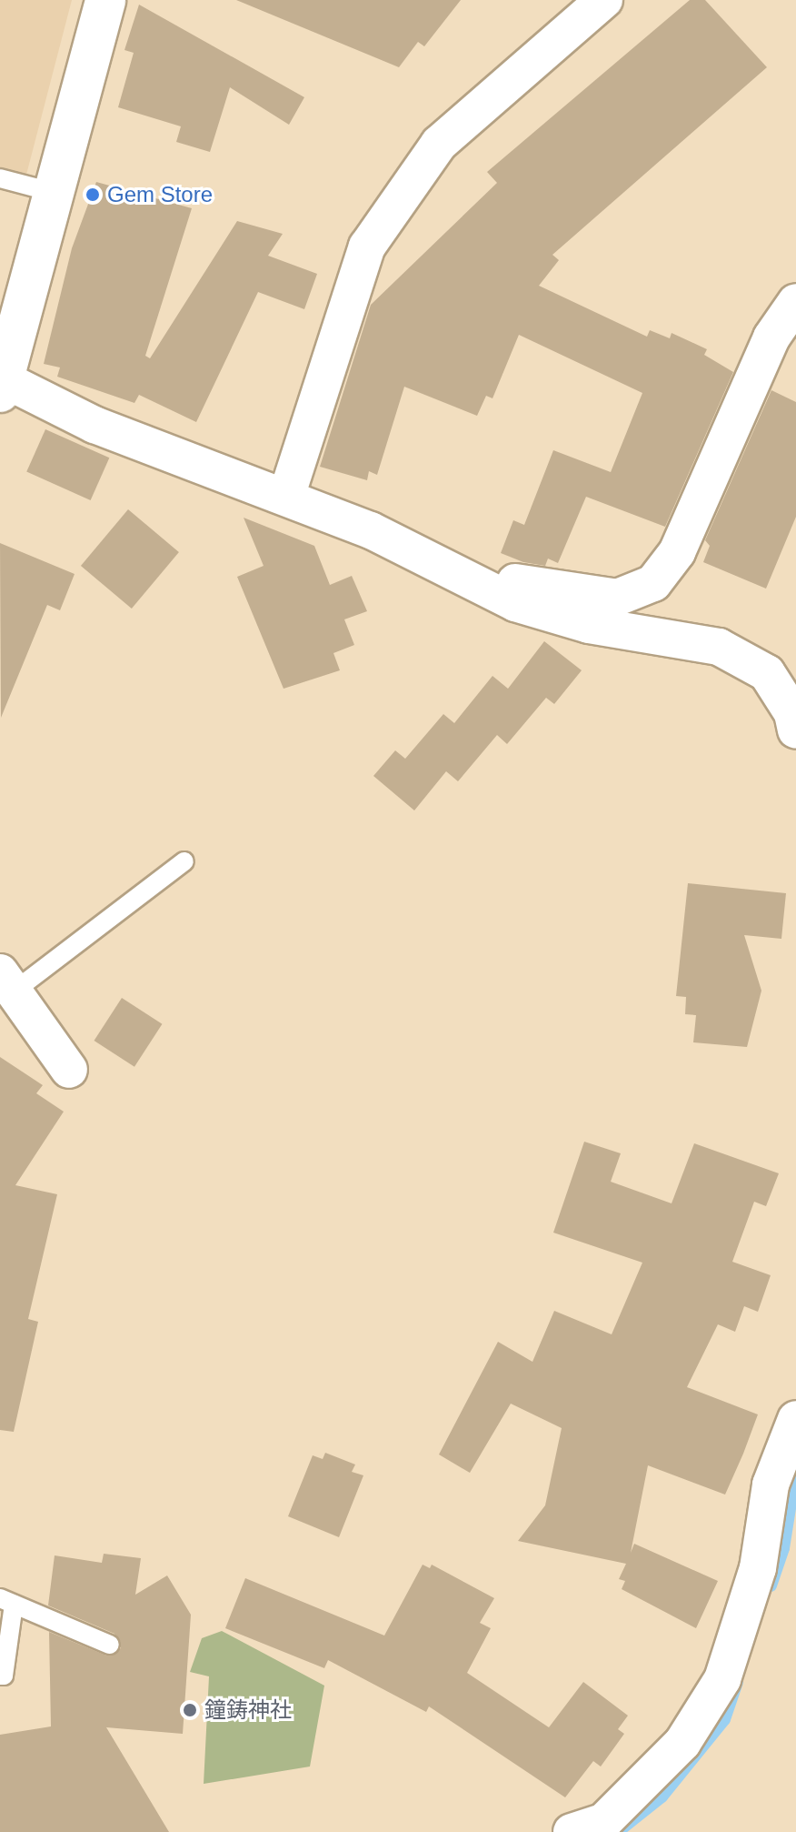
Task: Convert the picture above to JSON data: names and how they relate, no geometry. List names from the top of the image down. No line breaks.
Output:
{"places":["Gem Store","鐘鋳神社"]}
